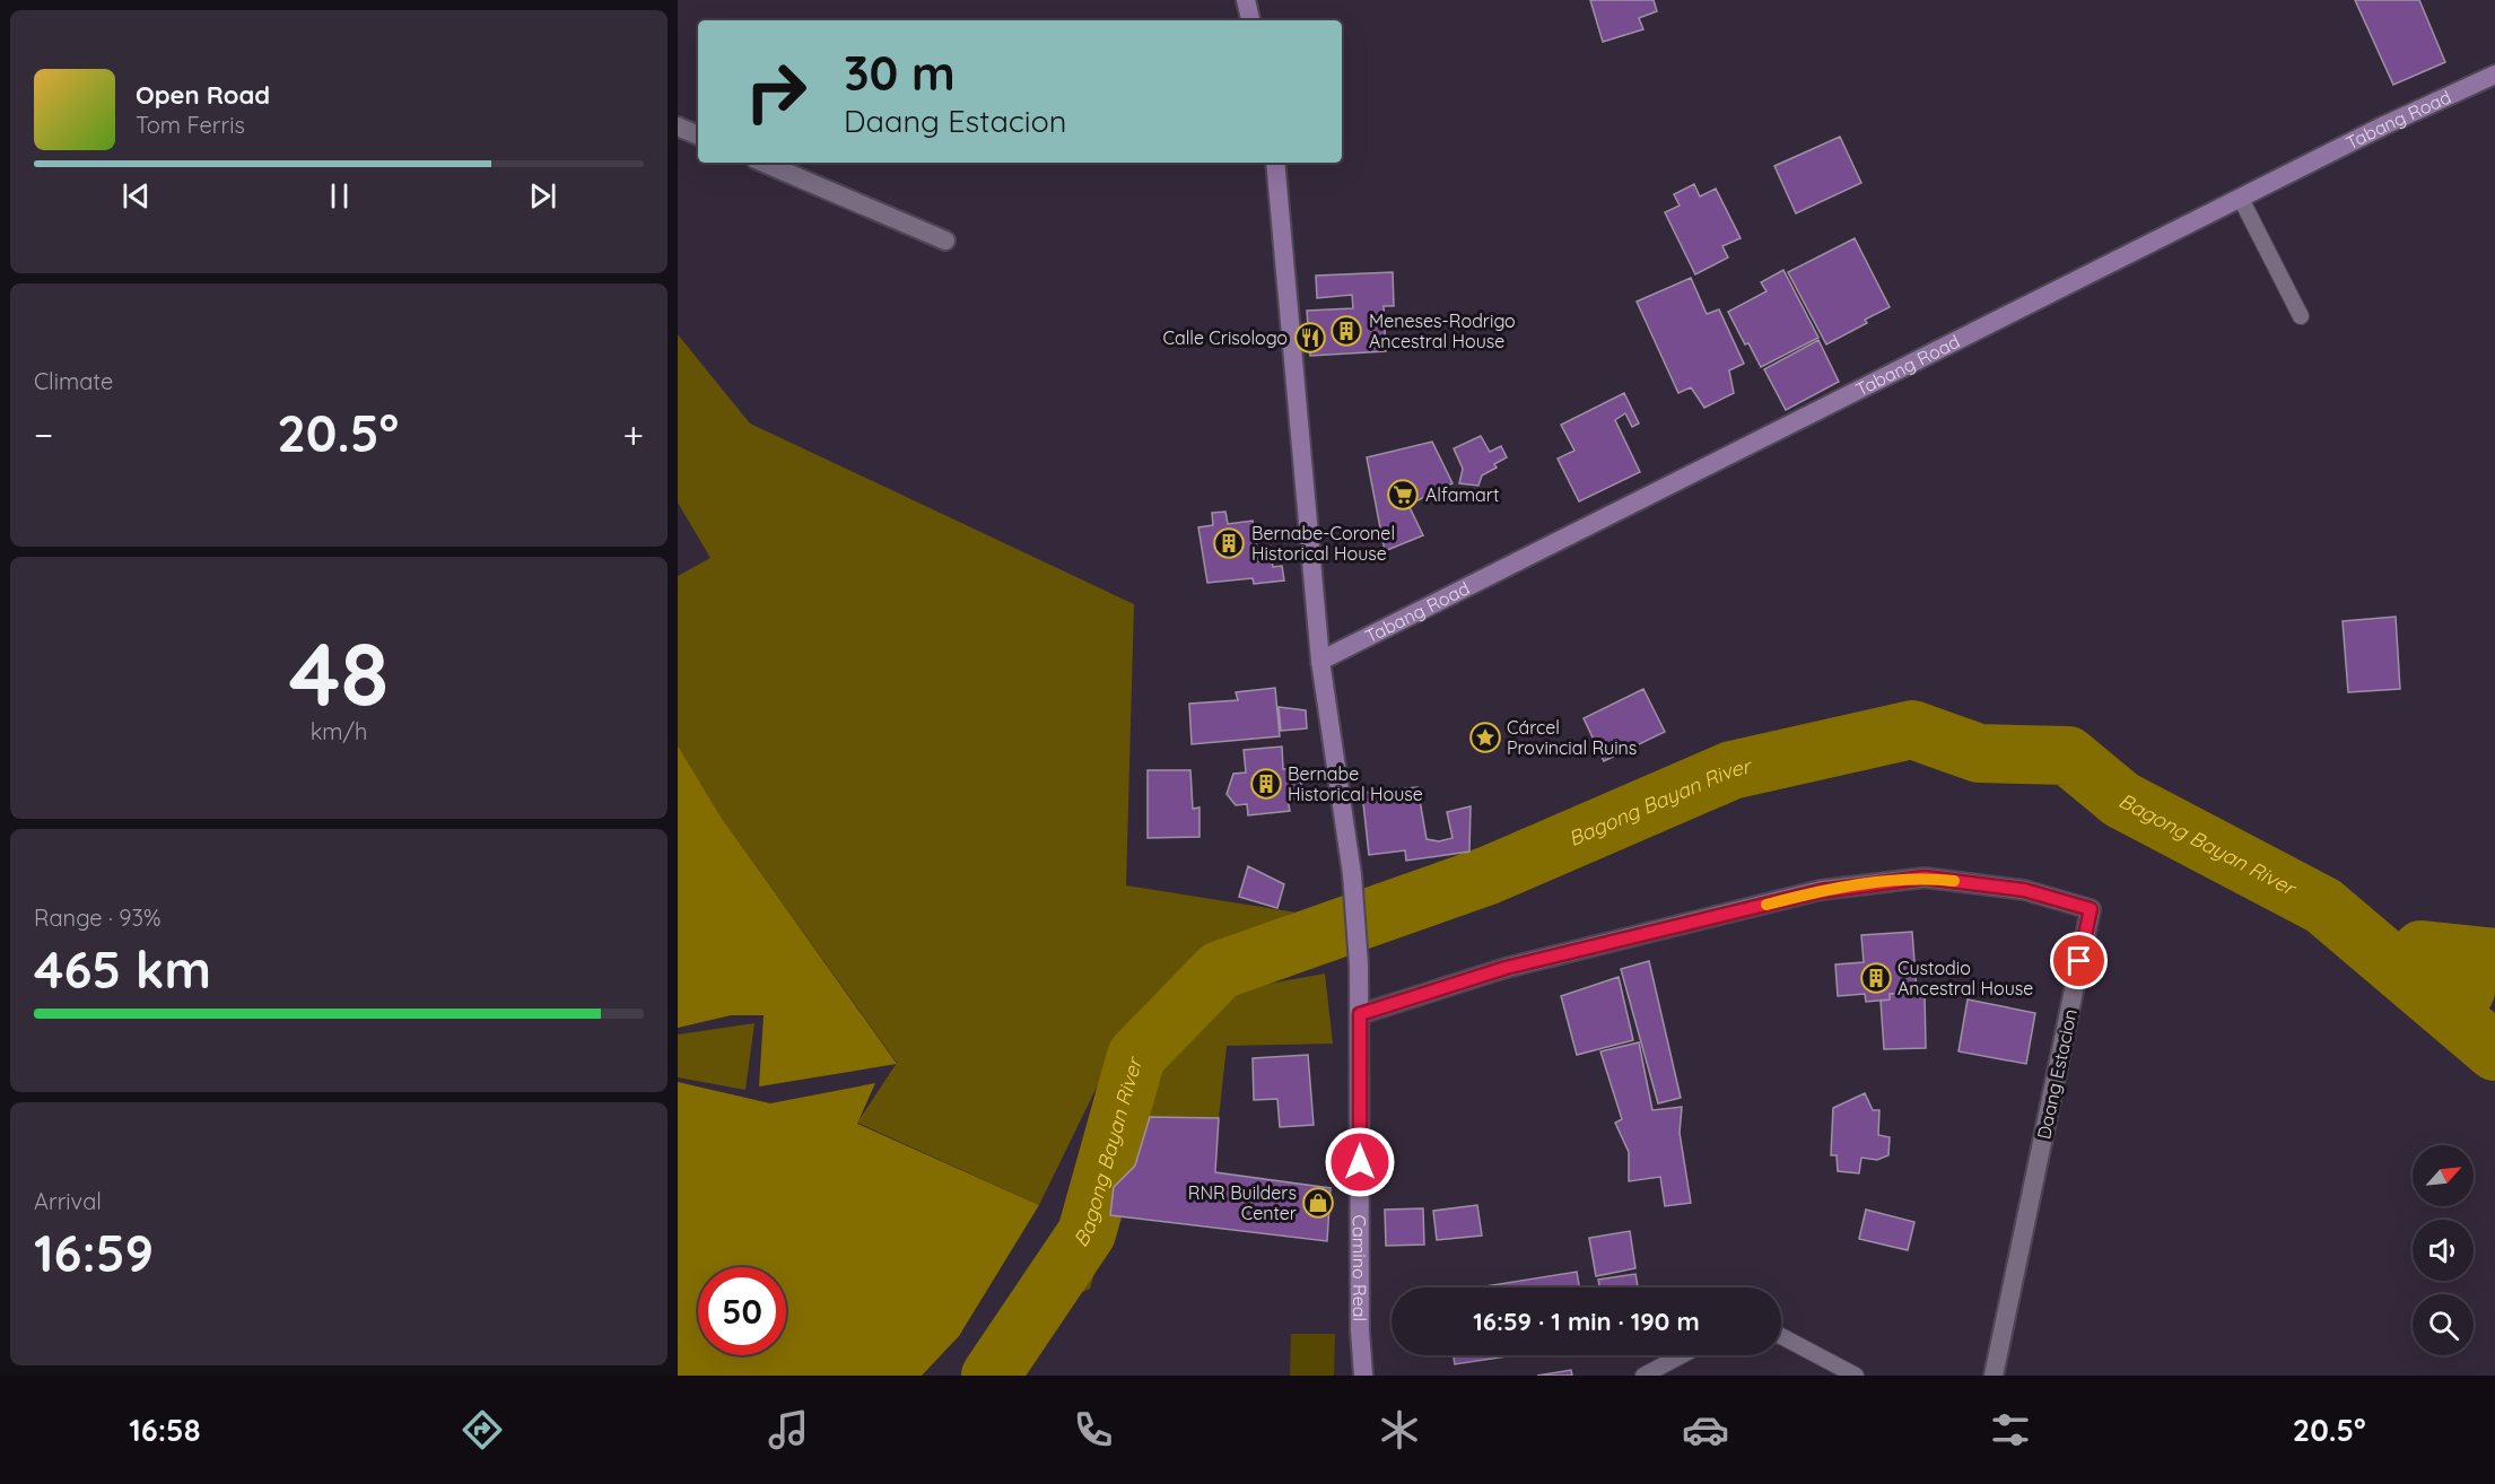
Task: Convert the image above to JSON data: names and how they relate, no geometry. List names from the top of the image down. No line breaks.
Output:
{"streets":{"main road":["Tabang Road","Camino Real"],"street":["Daang Estacion"]},"crossings":[["Tabang Road","Camino Real"],["Daang Estacion","Camino Real"]],"water":["Bagong Bayan River"],"places":{"building":["Meneses-Rodrigo Ancestral House","Bernabe-Coronel Historical House","Bernabe Historical House","Custodio Ancestral House"],"restaurant":["Calle Crisologo"],"supermarket":["Alfamart"],"place":["Cárcel Provincial Ruins"],"shop":["RNR Builders Center"]},"north":"top right","page":{"turn":["30 m","Daang Estacion"],"song":["Open Road","Tom Ferris"],"tile":["Climate",["48","km/h"],["Range · 93%","465 km"],["Arrival","16:59"]],"heat":["−","20.5°","+"],"limit":"50","trip":"16:59 · 1 min · 190 m","tabs":["16:58","20.5°"]}}
